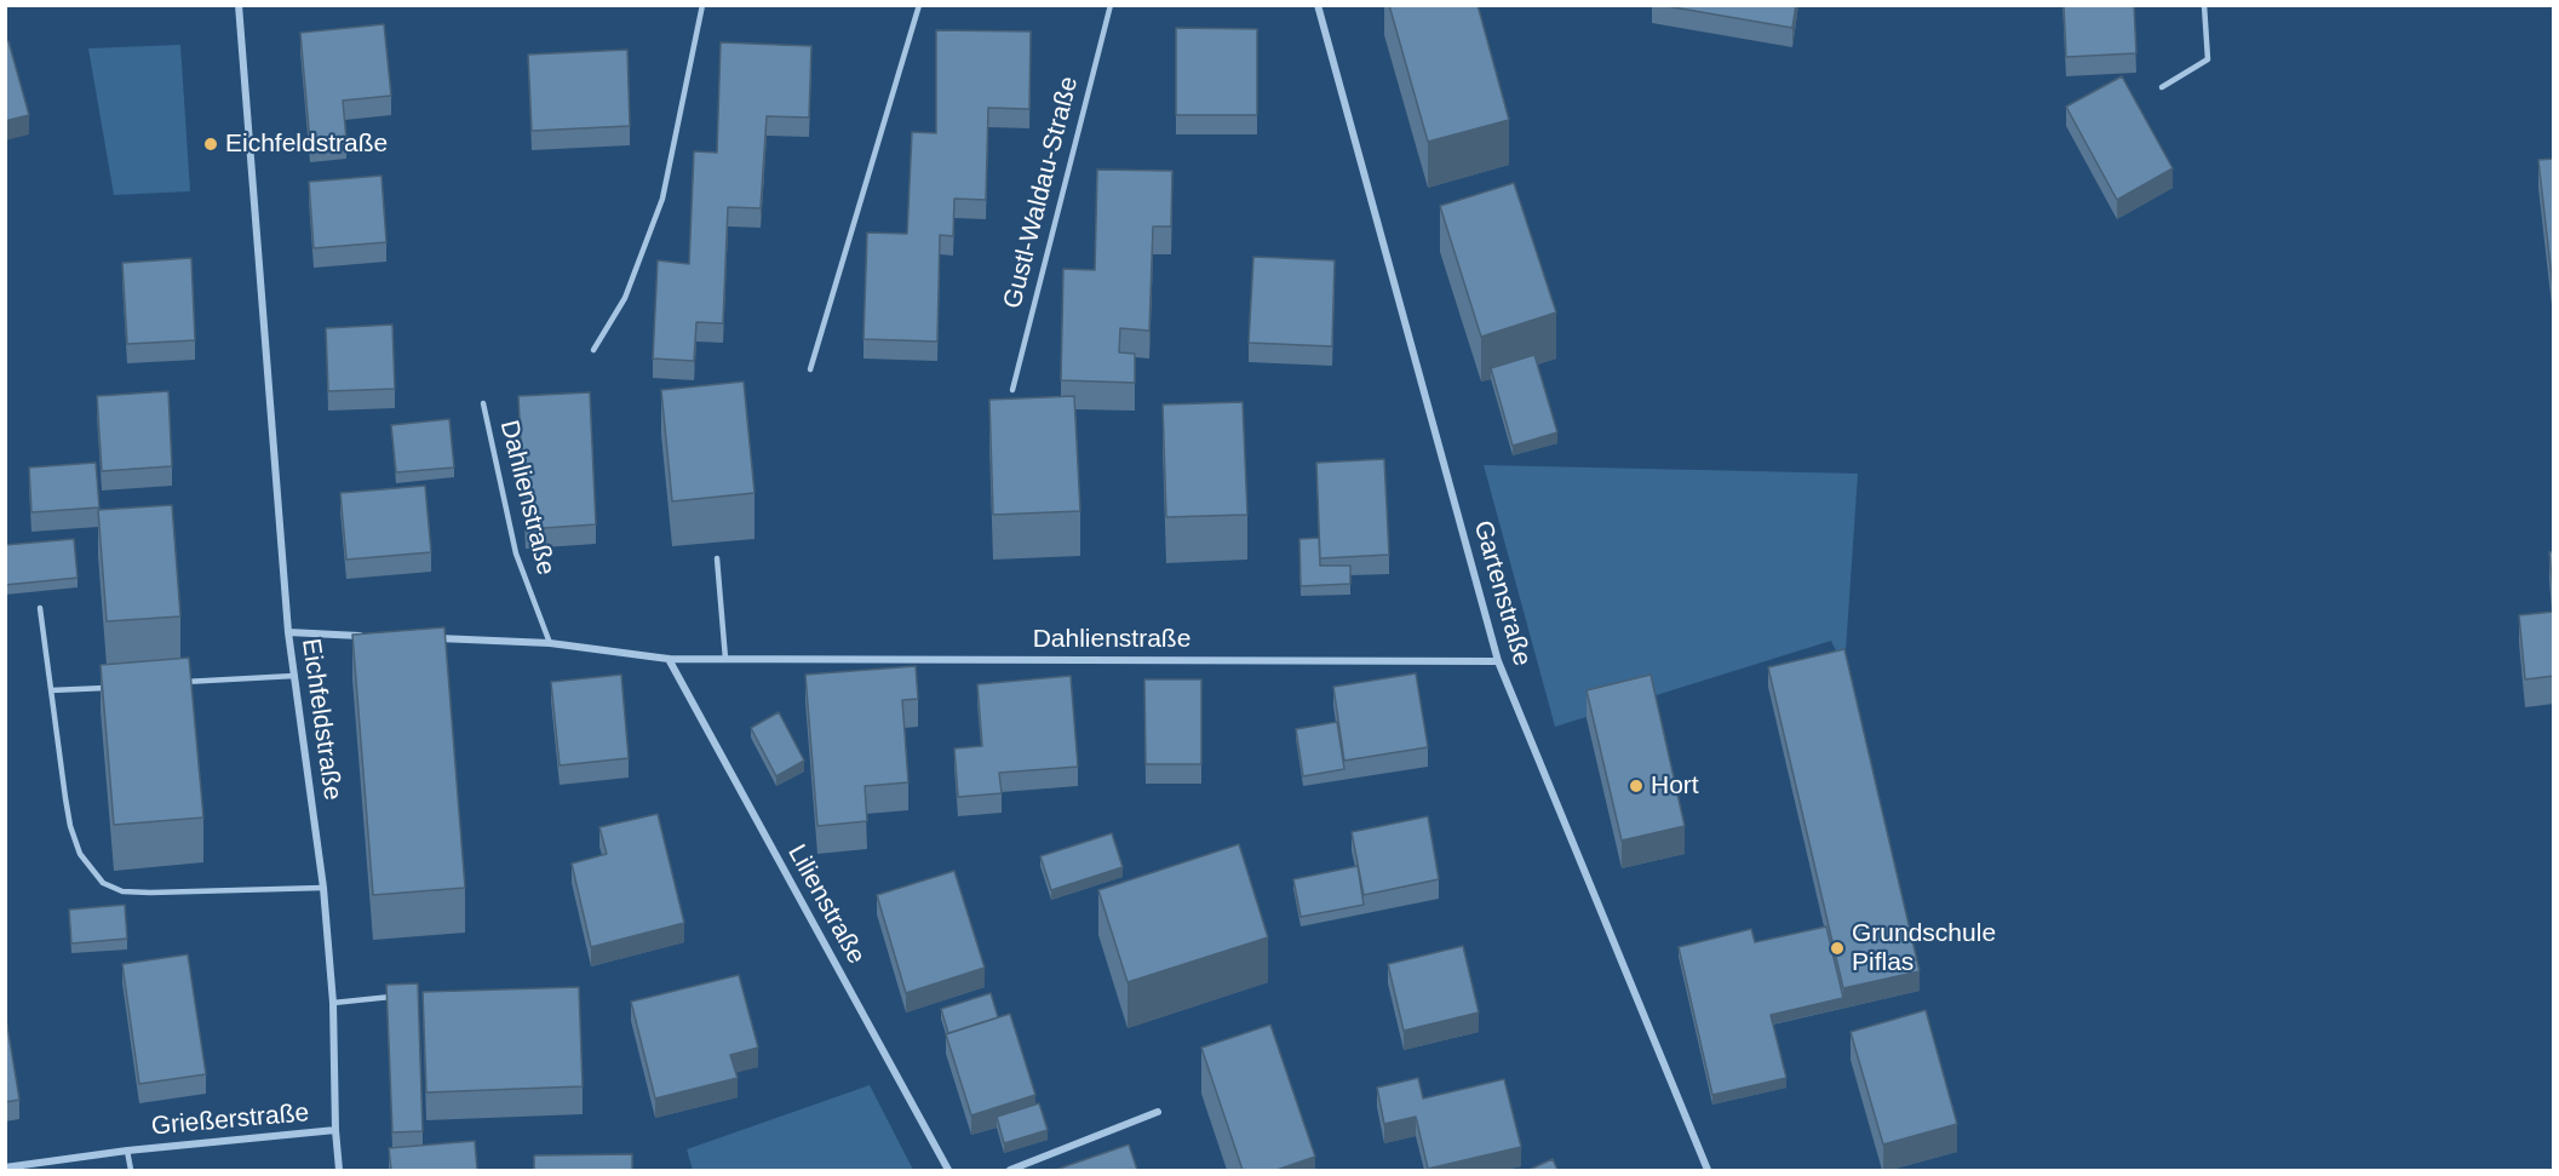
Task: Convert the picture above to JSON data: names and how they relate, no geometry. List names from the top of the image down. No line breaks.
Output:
{"streets":{"street":["Dahlienstraße","Gartenstraße","Eichfeldstraße","Lilienstraße","Grießerstraße"],"lane":["Gustl-Waldau-Straße"]},"crossings":[["Dahlienstraße","Gartenstraße"],["Dahlienstraße","Lilienstraße"],["Eichfeldstraße","Grießerstraße"]],"places":["Eichfeldstraße","Hort","Grundschule Piflas"]}
